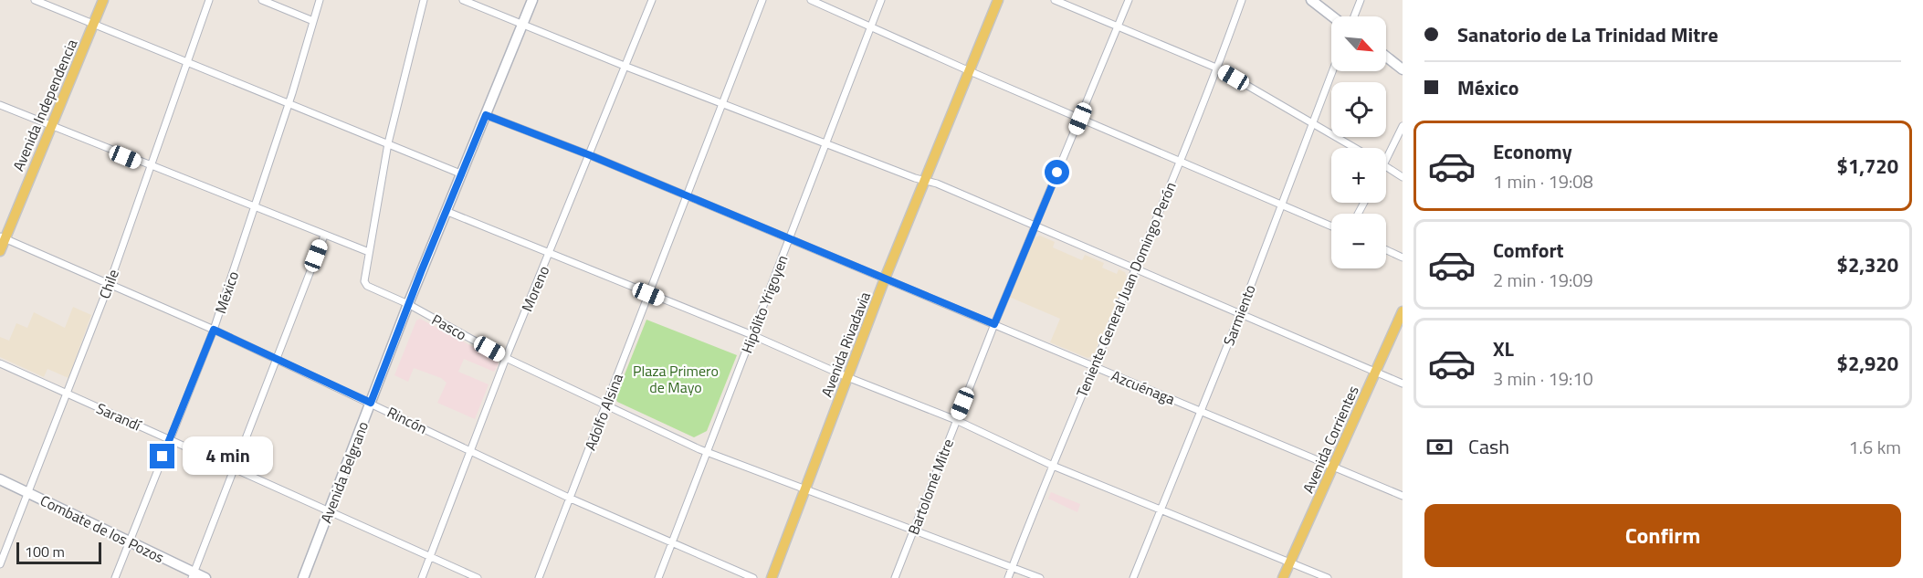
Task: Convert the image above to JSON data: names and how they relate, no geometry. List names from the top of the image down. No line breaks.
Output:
{"streets":{"main road":["Avenida Independencia","Avenida Rivadavia","Avenida Corrientes","Avenida Belgrano","Combate de los Pozos"],"street":["Chile","Moreno","Teniente General Juan Domingo Perón","México","Hipólito Yrigoyen","Sarmiento","Pasco","Azcuénaga","Adolfo Alsina","Sarandí","Rincón","Bartolomé Mitre"]},"crossings":[["Avenida Independencia","Rincón"],["Chile","Sarandí"],["Chile","Rincón"],["Chile","Combate de los Pozos"],["Moreno","Pasco"],["Moreno","Azcuénaga"],["Moreno","Sarandí"],["Moreno","Rincón"],["Teniente General Juan Domingo Perón","Pasco"],["Teniente General Juan Domingo Perón","Azcuénaga"],["México","Sarandí"],["México","Rincón"],["México","Combate de los Pozos"],["Hipólito Yrigoyen","Pasco"],["Hipólito Yrigoyen","Azcuénaga"],["Hipólito Yrigoyen","Rincón"],["Sarmiento","Azcuénaga"],["Pasco","Avenida Rivadavia"],["Pasco","Adolfo Alsina"],["Pasco","Avenida Belgrano"],["Pasco","Bartolomé Mitre"],["Avenida Rivadavia","Azcuénaga"],["Azcuénaga","Adolfo Alsina"],["Azcuénaga","Avenida Corrientes"],["Azcuénaga","Avenida Belgrano"],["Azcuénaga","Bartolomé Mitre"],["Adolfo Alsina","Rincón"],["Sarandí","Avenida Belgrano"],["Rincón","Avenida Belgrano"]],"parks":["Plaza Primero de Mayo"],"scale_bar":"100 m","north":"bottom right","page":{"banner":["Sanatorio de La Trinidad Mitre","México"],"map_buttons":["+","−"],"list":[{"name":"Economy","note":"1 min · 19:08","value":"$1,720"},{"name":"Comfort","note":"2 min · 19:09","value":"$2,320"},{"name":"XL","note":"3 min · 19:10","value":"$2,920"}],"pay":["Cash","1.6 km"],"bubble":"4 min","buttons":"Confirm","scale":"100 m"}}
